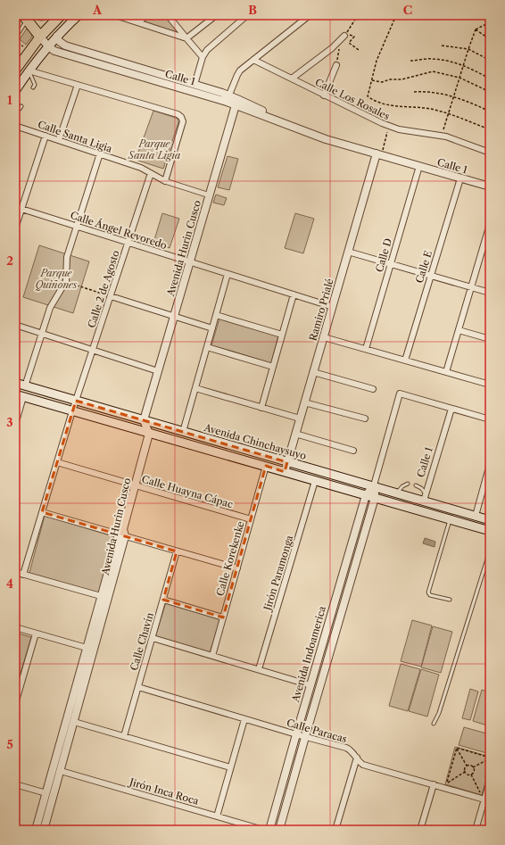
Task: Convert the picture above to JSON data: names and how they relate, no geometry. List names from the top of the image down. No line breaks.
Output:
{"streets":{"main road":["Avenida Chinchaysuyo"],"street":["Calle 1","Calle Los Rosales","Calle Santa Ligia","Calle Ángel Revoredo","Avenida Hurin Cusco","Calle D","Calle E","Calle 2 de Agosto","Ramiro Prialé","Calle Huayna Cápac","Calle Korekenke","Jirón Paramonga","Calle Chavín","Avenida Indoamerica","Calle Paracas","Jirón Inca Roca"]},"crossings":[["Calle 1","Avenida Hurin Cusco"],["Calle 1","Calle D"],["Calle 1","Calle E"],["Calle 1","Ramiro Prialé"],["Calle 1","Avenida Chinchaysuyo"],["Calle 1","Avenida Indoamerica"],["Calle Santa Ligia","Avenida Hurin Cusco"],["Calle Santa Ligia","Calle 2 de Agosto"],["Calle Ángel Revoredo","Avenida Hurin Cusco"],["Calle Ángel Revoredo","Calle 2 de Agosto"],["Calle Ángel Revoredo","Ramiro Prialé"],["Avenida Hurin Cusco","Avenida Chinchaysuyo"],["Avenida Hurin Cusco","Calle Huayna Cápac"],["Avenida Hurin Cusco","Jirón Inca Roca"],["Calle 2 de Agosto","Avenida Chinchaysuyo"],["Calle 2 de Agosto","Calle Huayna Cápac"],["Ramiro Prialé","Avenida Chinchaysuyo"],["Avenida Chinchaysuyo","Calle Korekenke"],["Avenida Chinchaysuyo","Jirón Paramonga"],["Avenida Chinchaysuyo","Avenida Indoamerica"],["Calle Huayna Cápac","Calle Korekenke"],["Calle Chavín","Calle Paracas"],["Avenida Indoamerica","Calle Paracas"]],"parks":["Parque Santa Ligia","Parque Quiñones"],"grid":{"columns":["A","B","C"],"rows":["1","2","3","4","5"]}}
